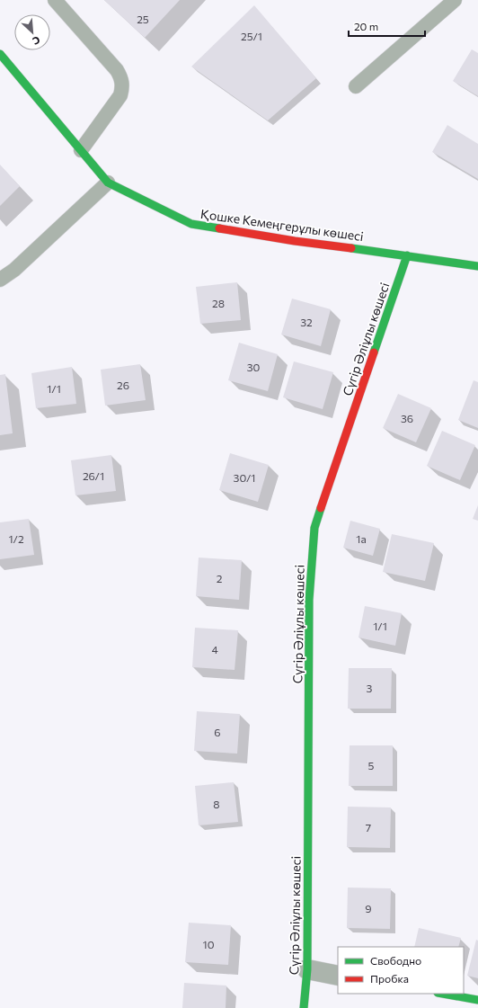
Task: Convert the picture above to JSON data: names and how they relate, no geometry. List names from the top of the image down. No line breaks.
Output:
{"streets":{"street":["Қошке Кемеңгерұлы көшесі","Сүгір Әліұлы көшесі"]},"crossings":[["Қошке Кемеңгерұлы көшесі","Сүгір Әліұлы көшесі"]],"house_numbers":["25","25/1","28","32","30","26","1/1","36","26/1","30/1","1/2","1а","2","1/1","4","3","6","5","8","7","9","10"],"legend":["Свободно","Пробка"],"scale_bar":"20 m","north":"bottom right"}
